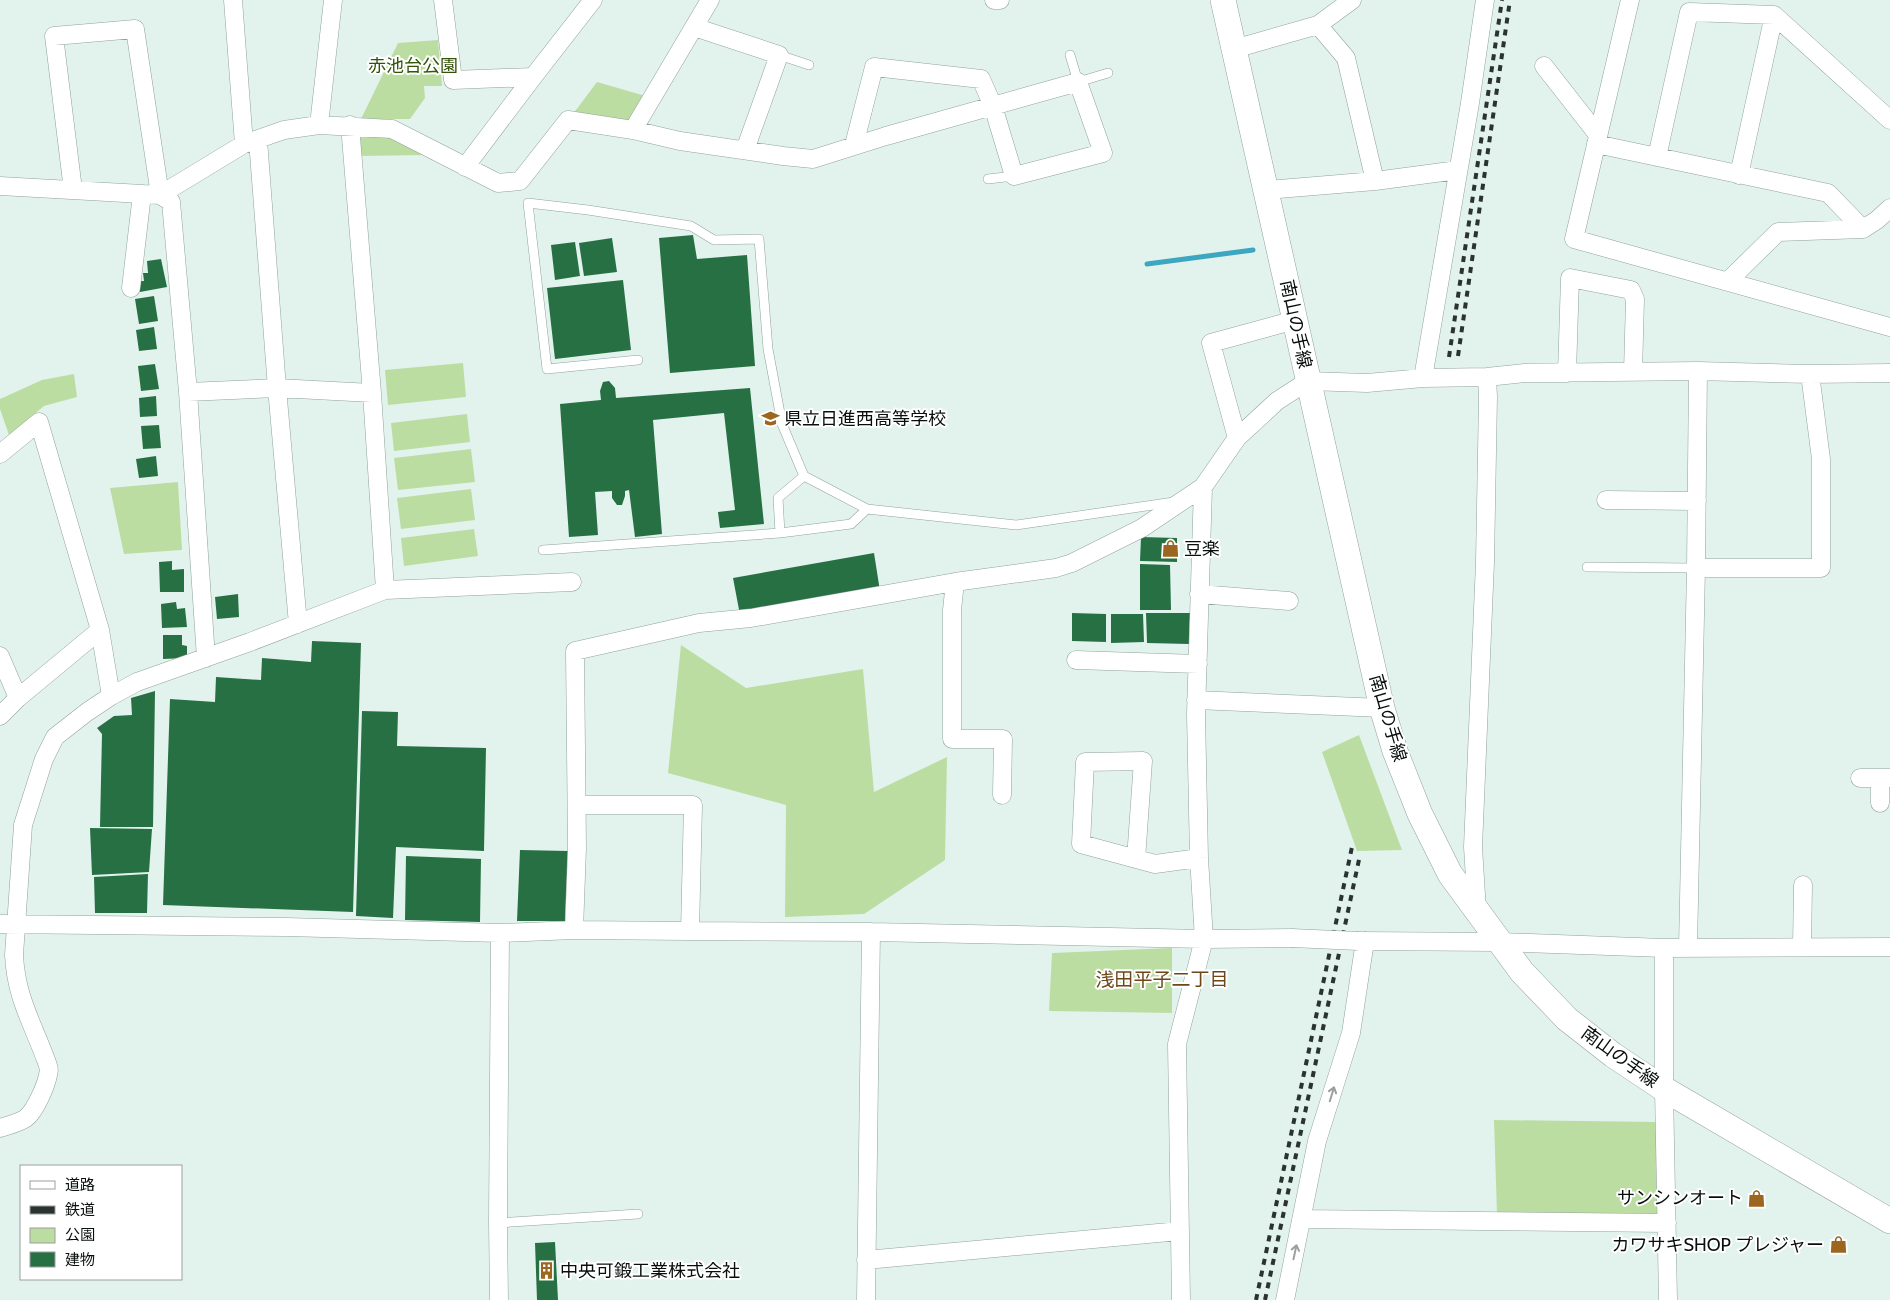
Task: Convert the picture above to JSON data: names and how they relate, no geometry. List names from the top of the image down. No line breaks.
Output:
{"streets":{"street":["南山の手線"]},"districts":["浅田平子二丁目"],"parks":["赤池台公園"],"places":{"school or university":["県立日進西高等学校"],"shop":["豆楽","サンシンオート","カワサキSHOP プレジャー"],"building":["中央可鍛工業株式会社"]},"legend":["道路","鉄道","公園","建物"]}
